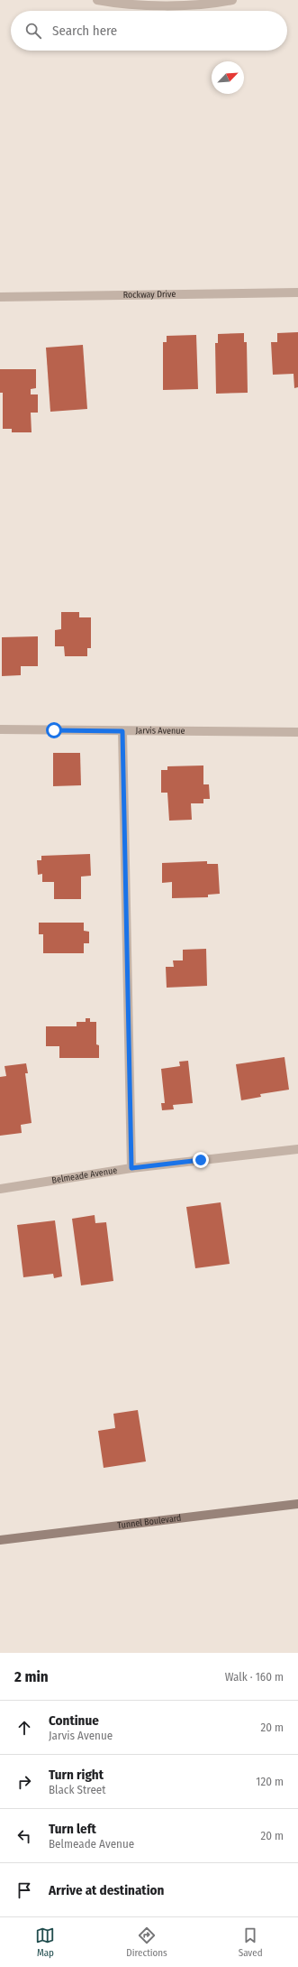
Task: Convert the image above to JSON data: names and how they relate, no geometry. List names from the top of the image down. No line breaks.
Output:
{"streets":{"main road":["Tunnel Boulevard"],"street":["Rockway Drive","Jarvis Avenue","Belmeade Avenue"]},"north":"top right","page":{"search":"Search here","heading":["2 min","Walk · 160 m"],"list":[["Continue","Jarvis Avenue","20 m"],["Turn right","Black Street","120 m"],["Turn left","Belmeade Avenue","20 m"],"Arrive at destination"],"nav":["Map","Directions","Saved"]}}
